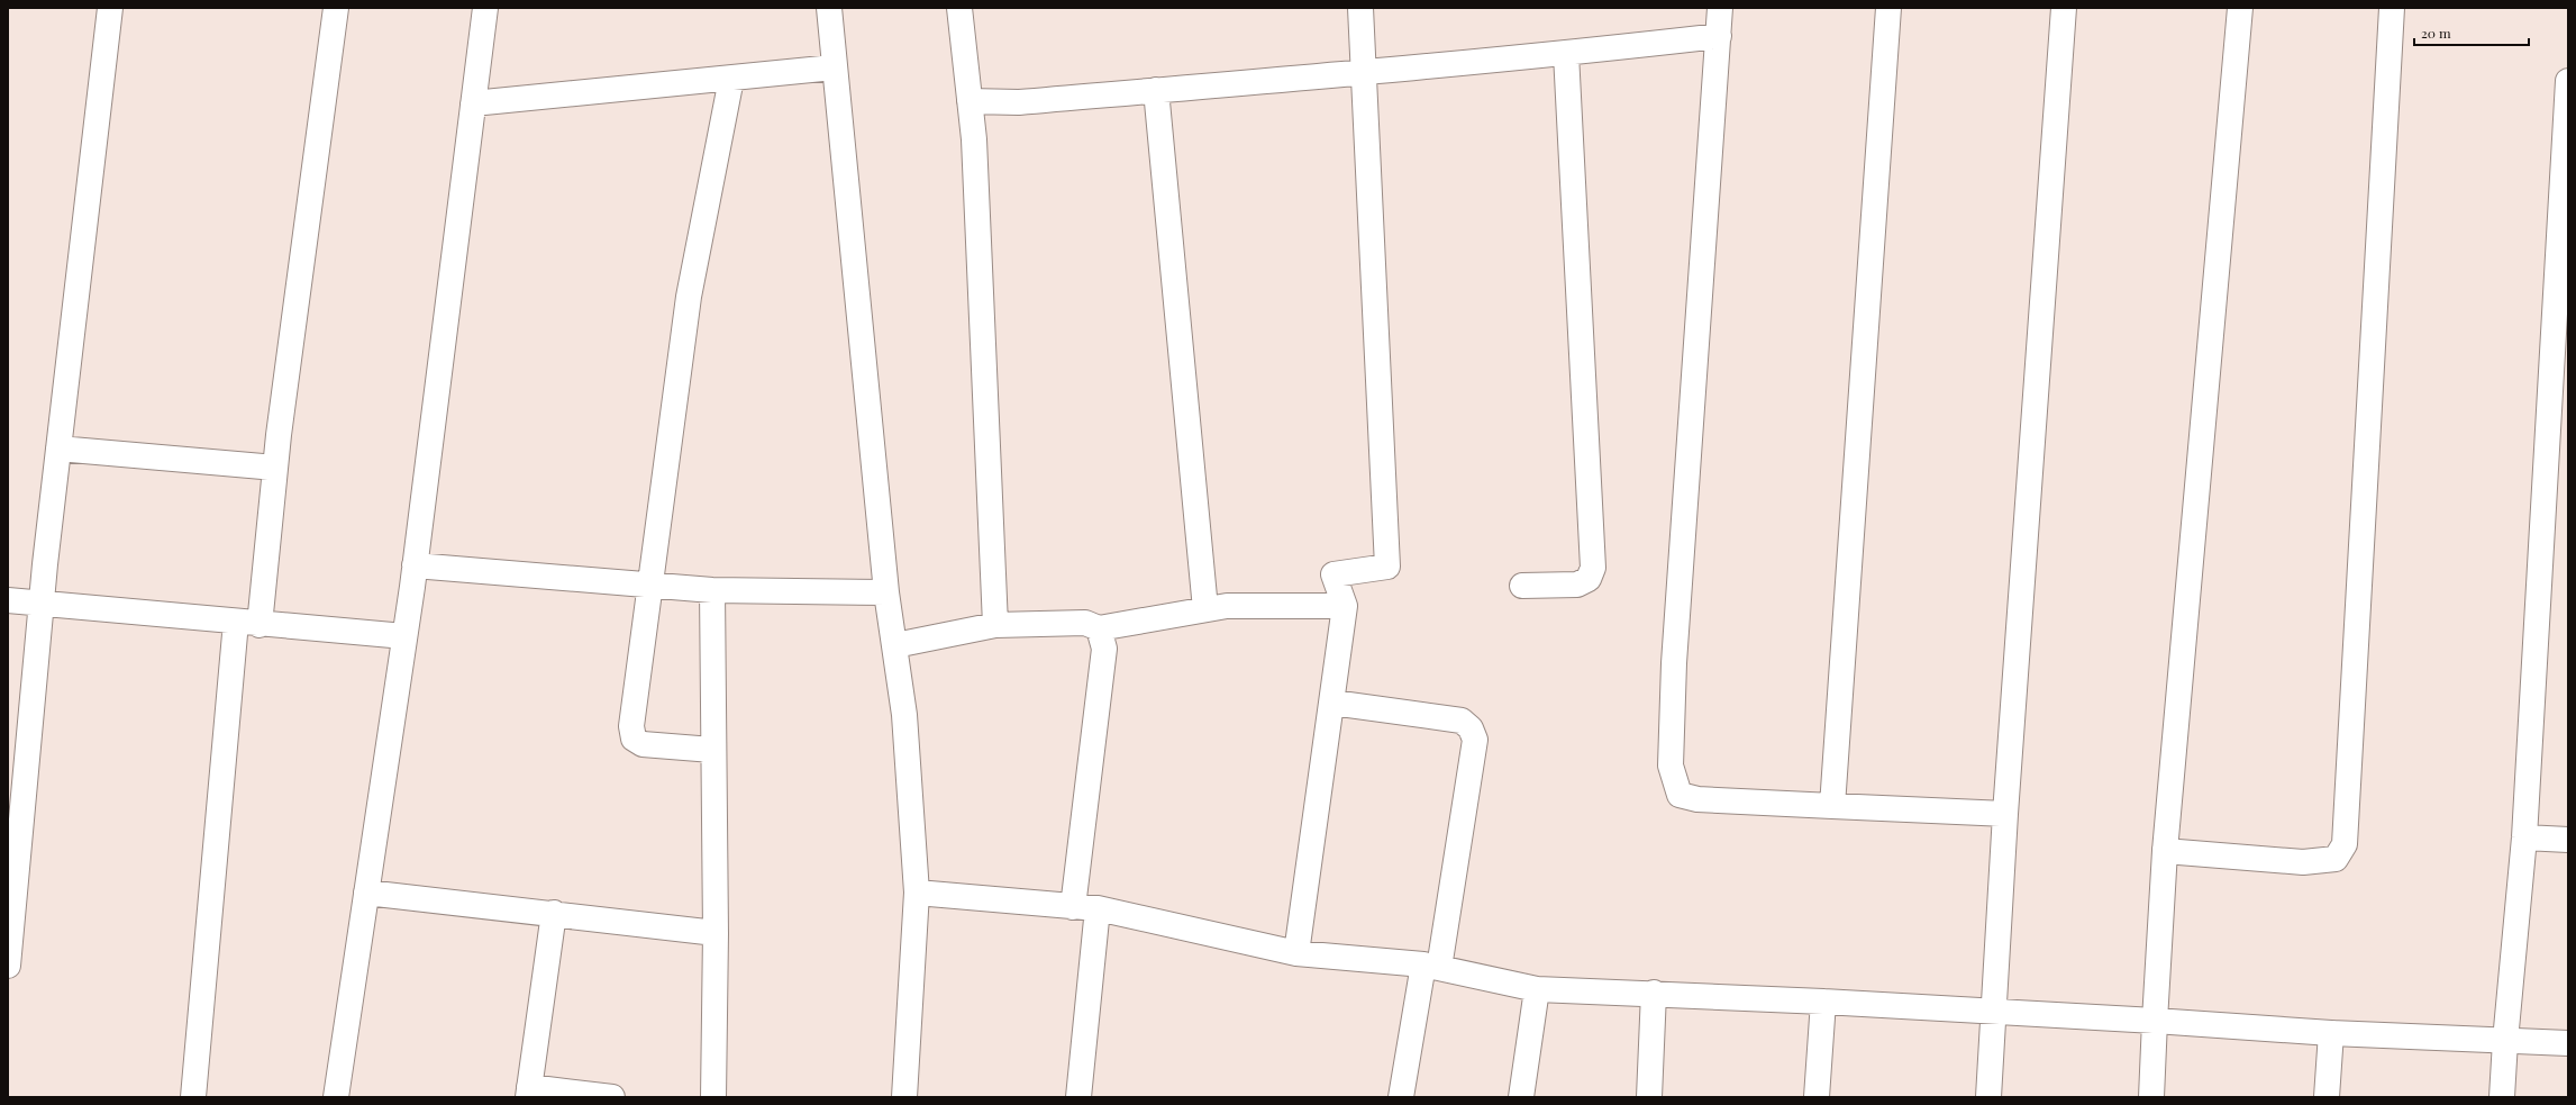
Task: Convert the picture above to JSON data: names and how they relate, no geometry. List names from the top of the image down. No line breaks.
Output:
{"scale_bar":"20 m"}
